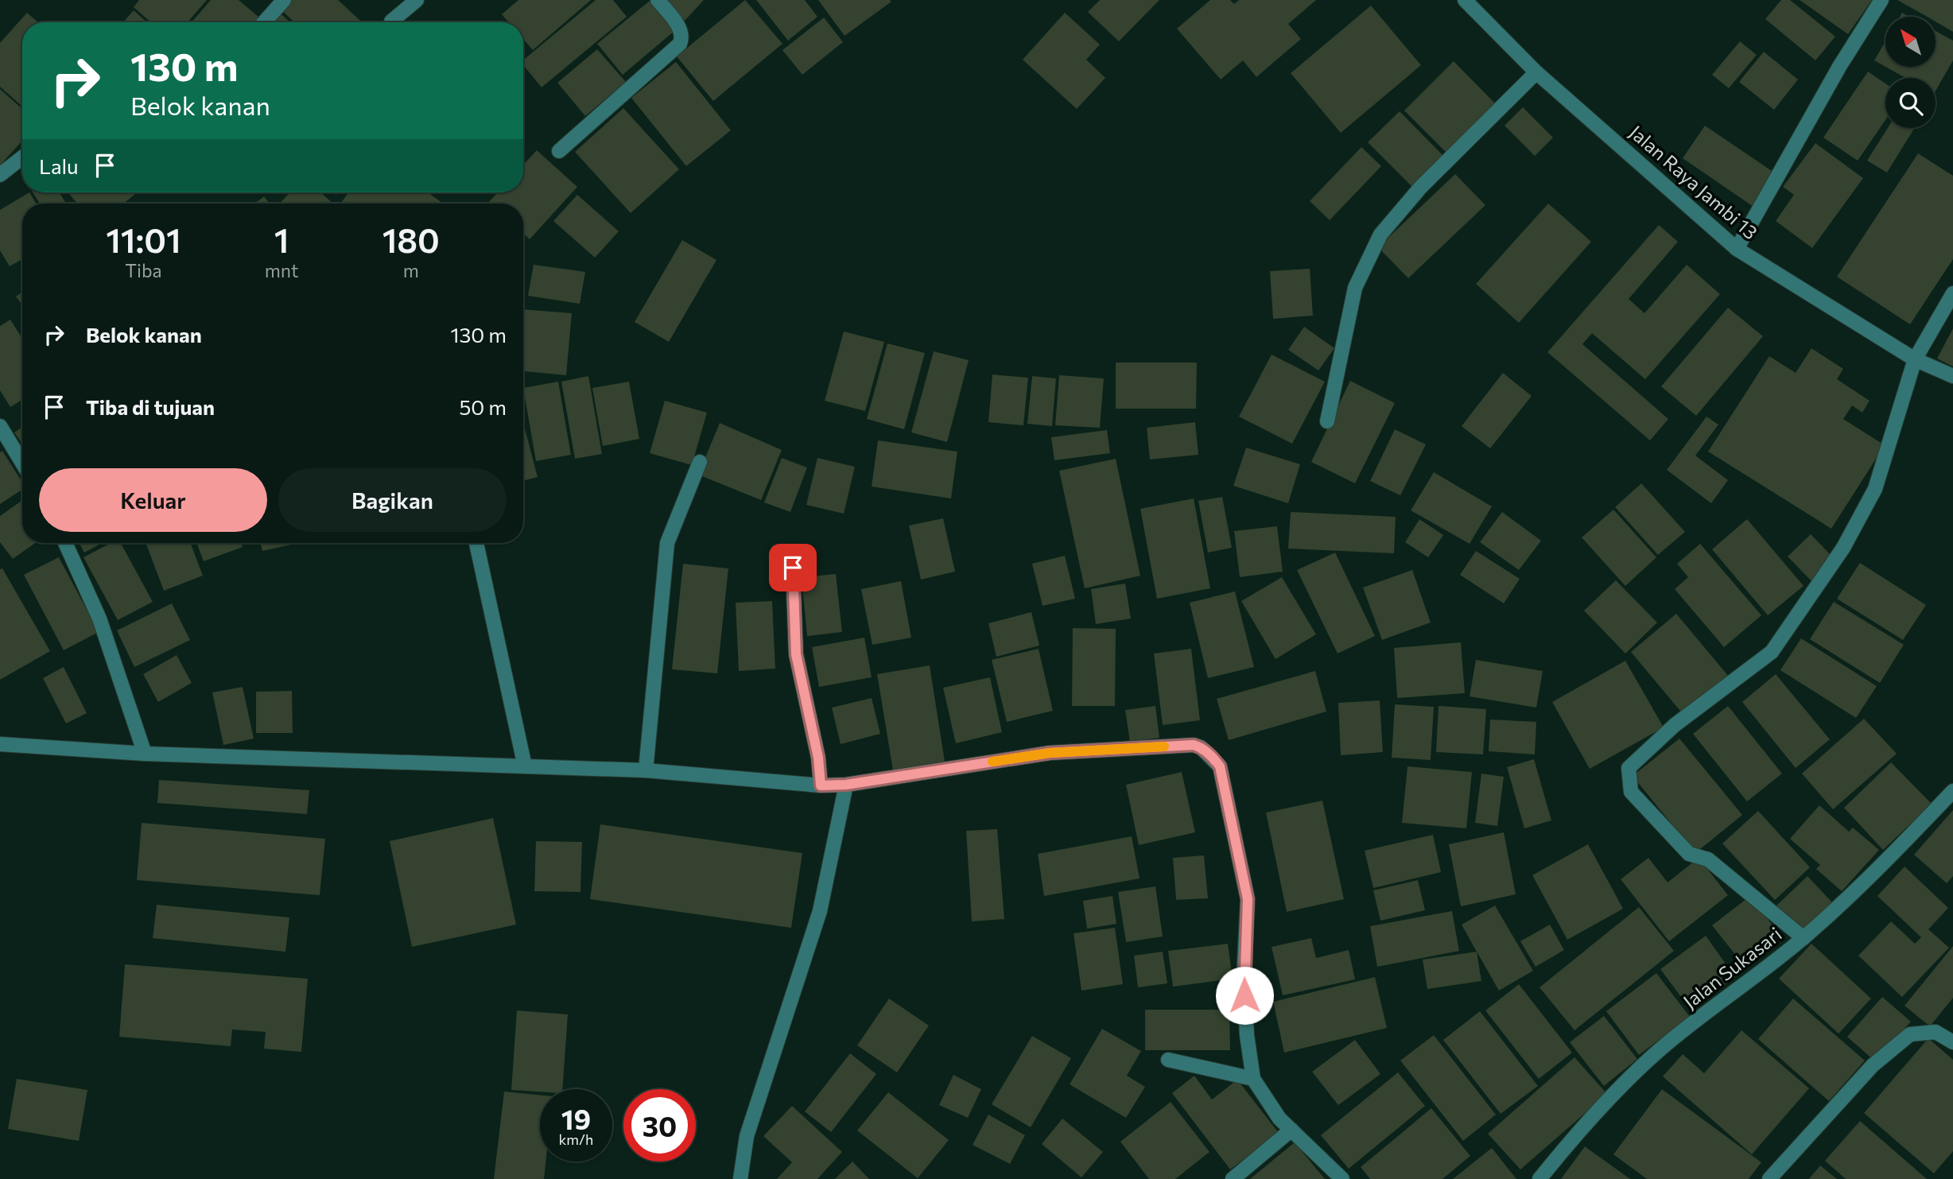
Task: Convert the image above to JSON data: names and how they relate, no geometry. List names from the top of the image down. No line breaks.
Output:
{"streets":{"street":["Jalan Raya Jambi 13","Jalan Sukasari"]},"north":"top left","page":{"turn":["130 m","Belok kanan"],"then":"Lalu","eta":["11:01","Tiba","1","mnt","180","m"],"list":[{"name":"Belok kanan","value":"130 m"},{"name":"Tiba di tujuan","value":"50 m"}],"buttons":["Keluar","Bagikan"],"speed":"19 km/h","limit":"30"}}
